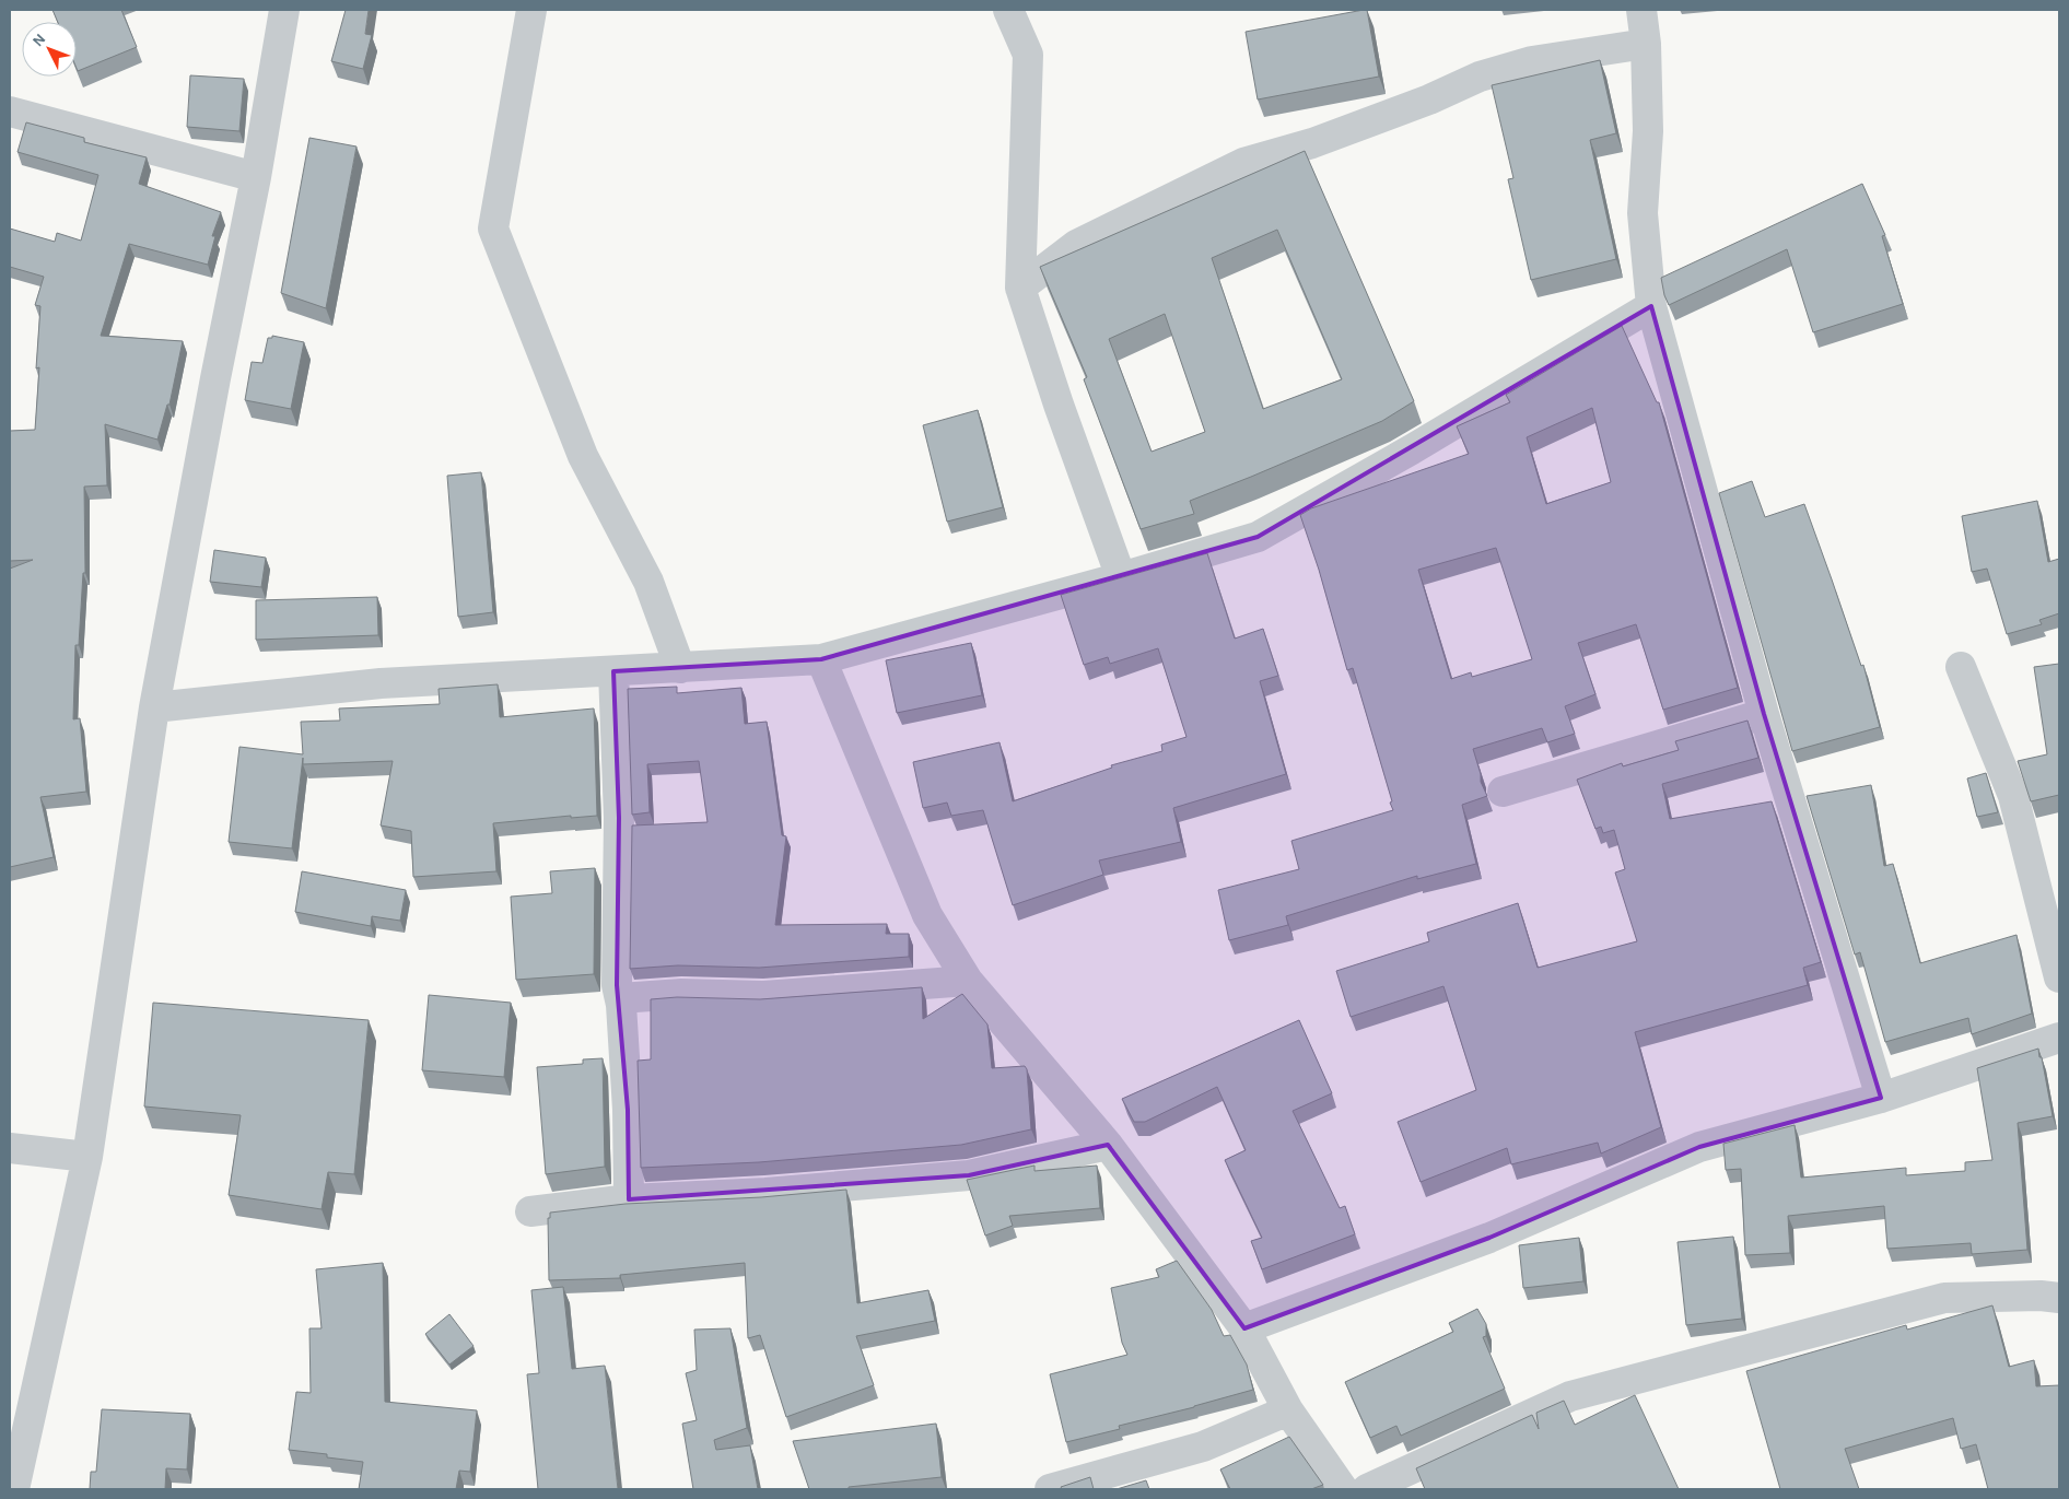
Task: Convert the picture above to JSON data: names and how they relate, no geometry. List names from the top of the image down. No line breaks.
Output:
{"north":"top left"}
